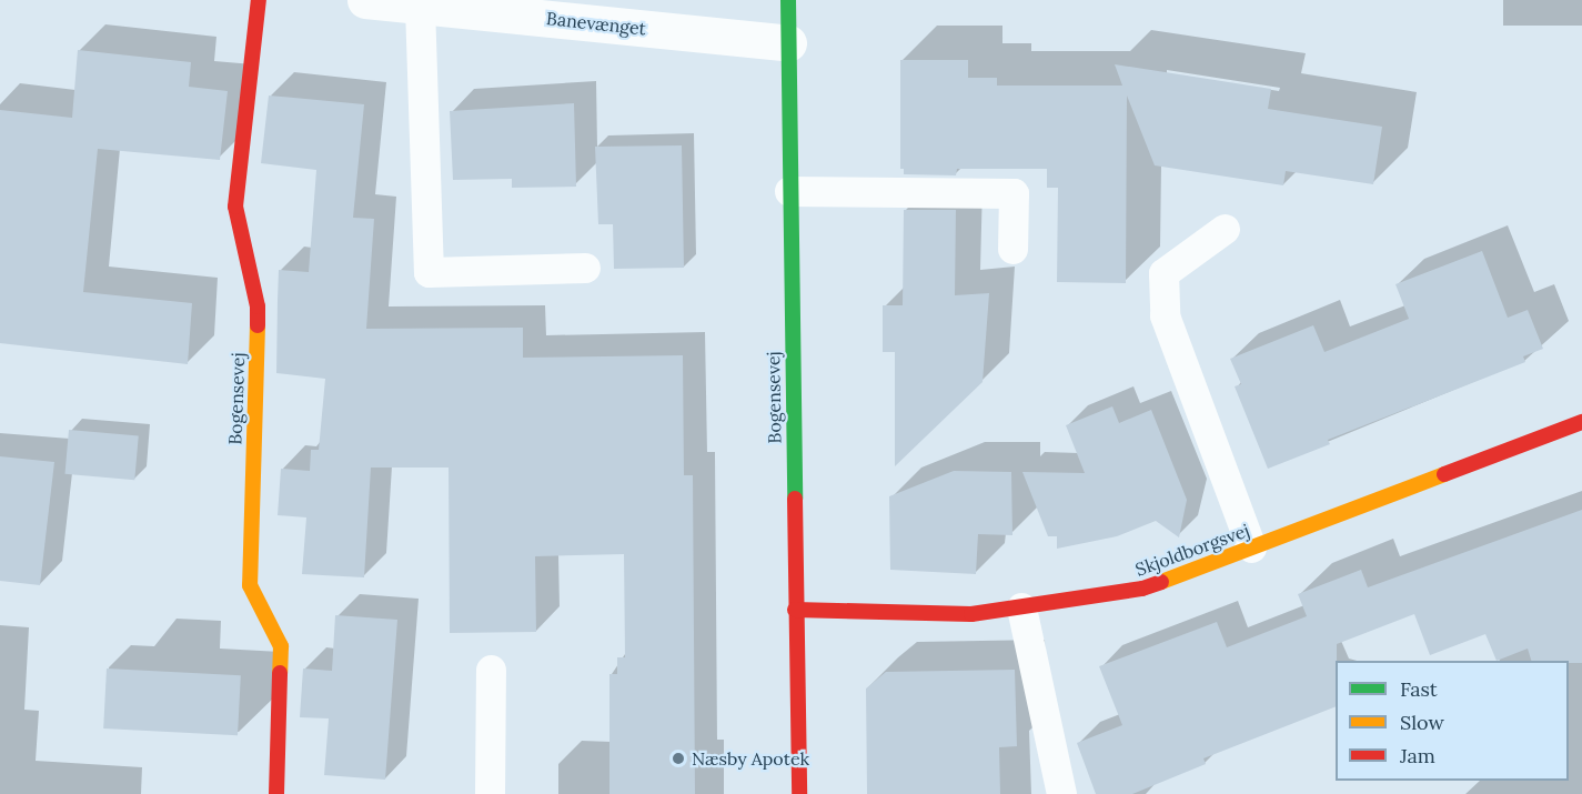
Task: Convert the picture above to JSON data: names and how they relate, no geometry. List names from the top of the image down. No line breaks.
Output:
{"streets":{"street":["Banevænget","Bogensevej","Skjoldborgsvej"]},"crossings":[["Banevænget","Bogensevej"],["Bogensevej","Skjoldborgsvej"]],"places":["Næsby Apotek"],"legend":["Fast","Slow","Jam"]}
